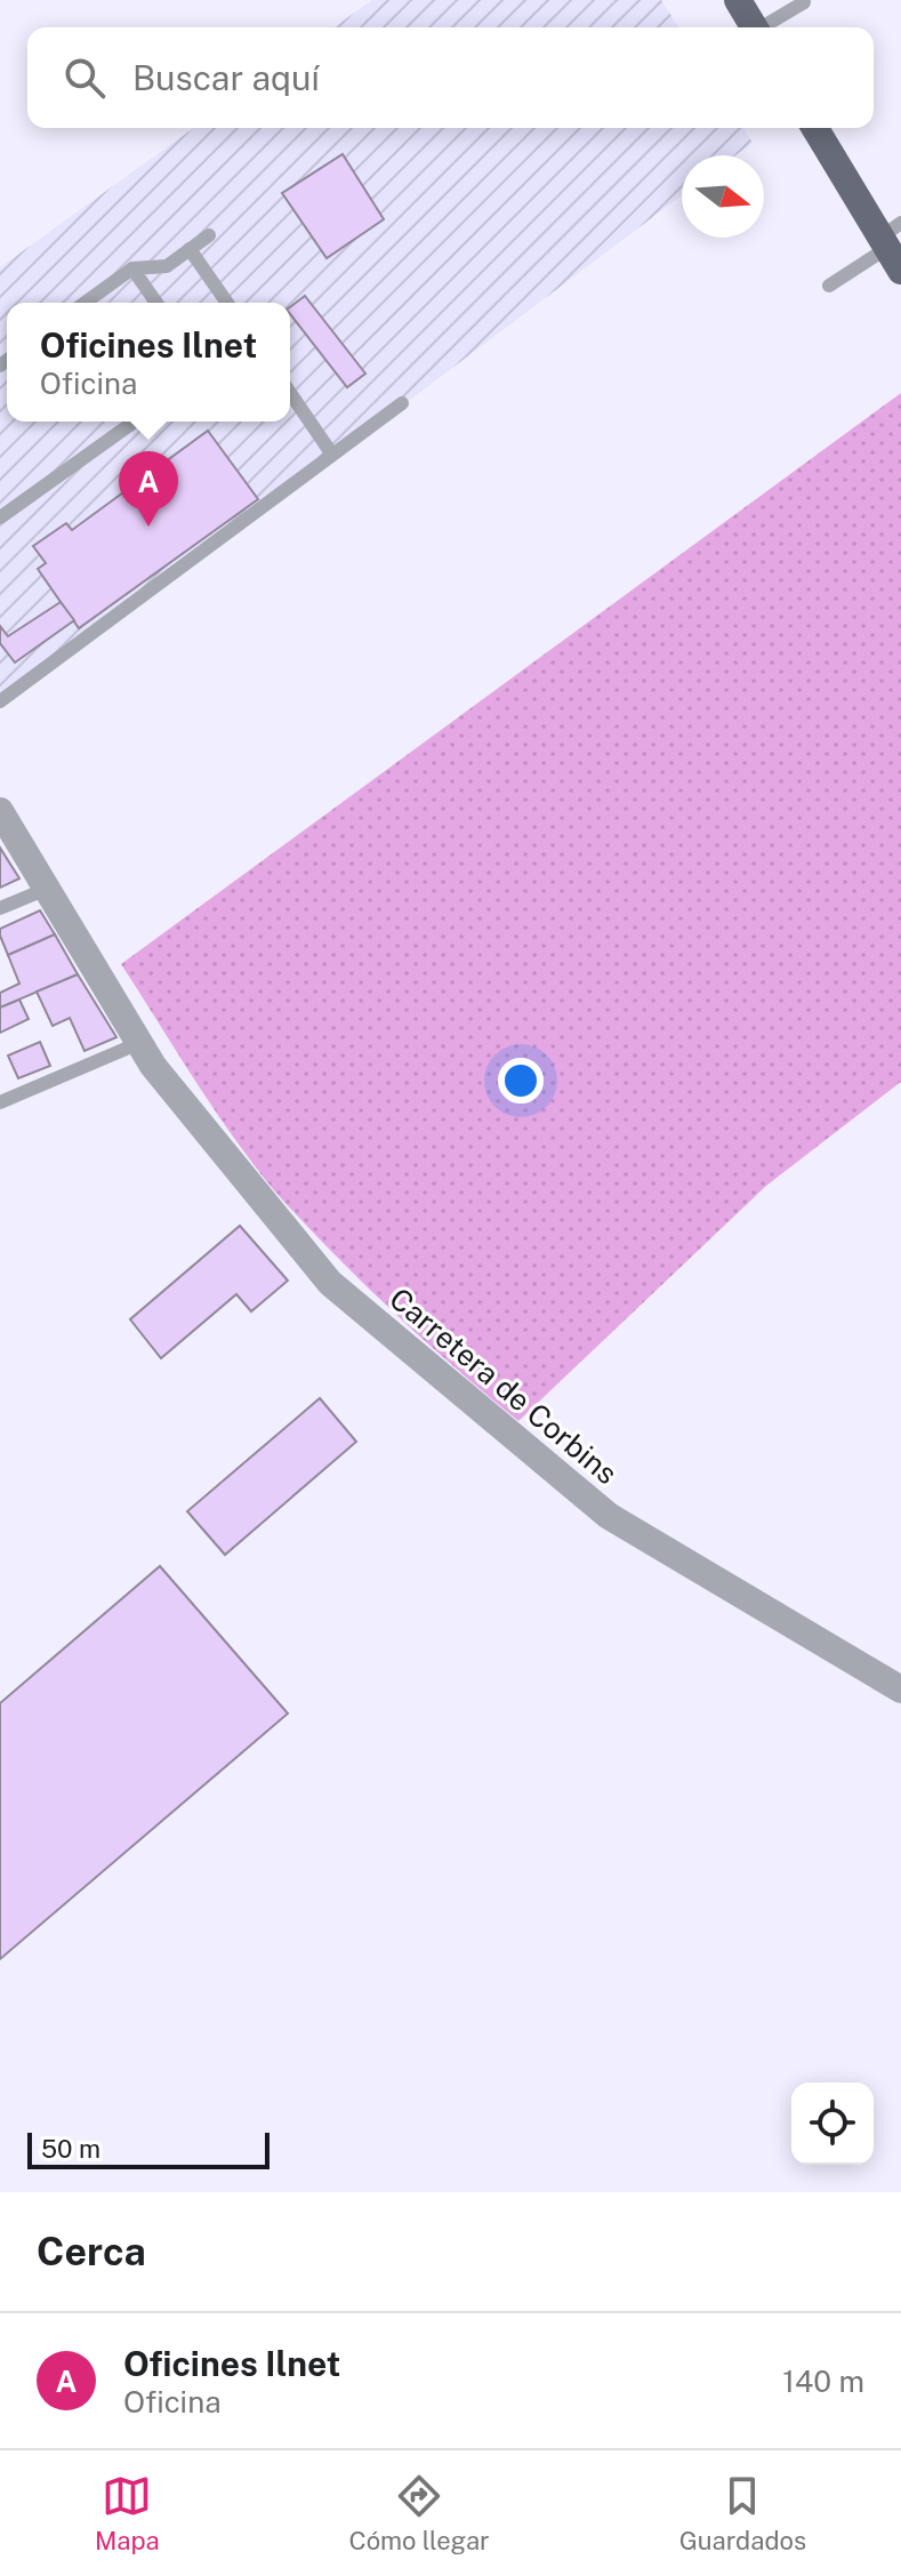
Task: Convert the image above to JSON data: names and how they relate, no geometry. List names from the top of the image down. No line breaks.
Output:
{"streets":{"street":["Carretera de Corbins"]},"scale_bar":"50 m","north":"right","page":{"search":"Buscar aquí","popup":["Oficines Ilnet","Oficina"],"pins":"A","scale":"50 m","heading":"Cerca","list":[{"mark":"A","name":"Oficines Ilnet","note":"Oficina","value":"140 m"}],"nav":["Mapa","Cómo llegar","Guardados"]}}
